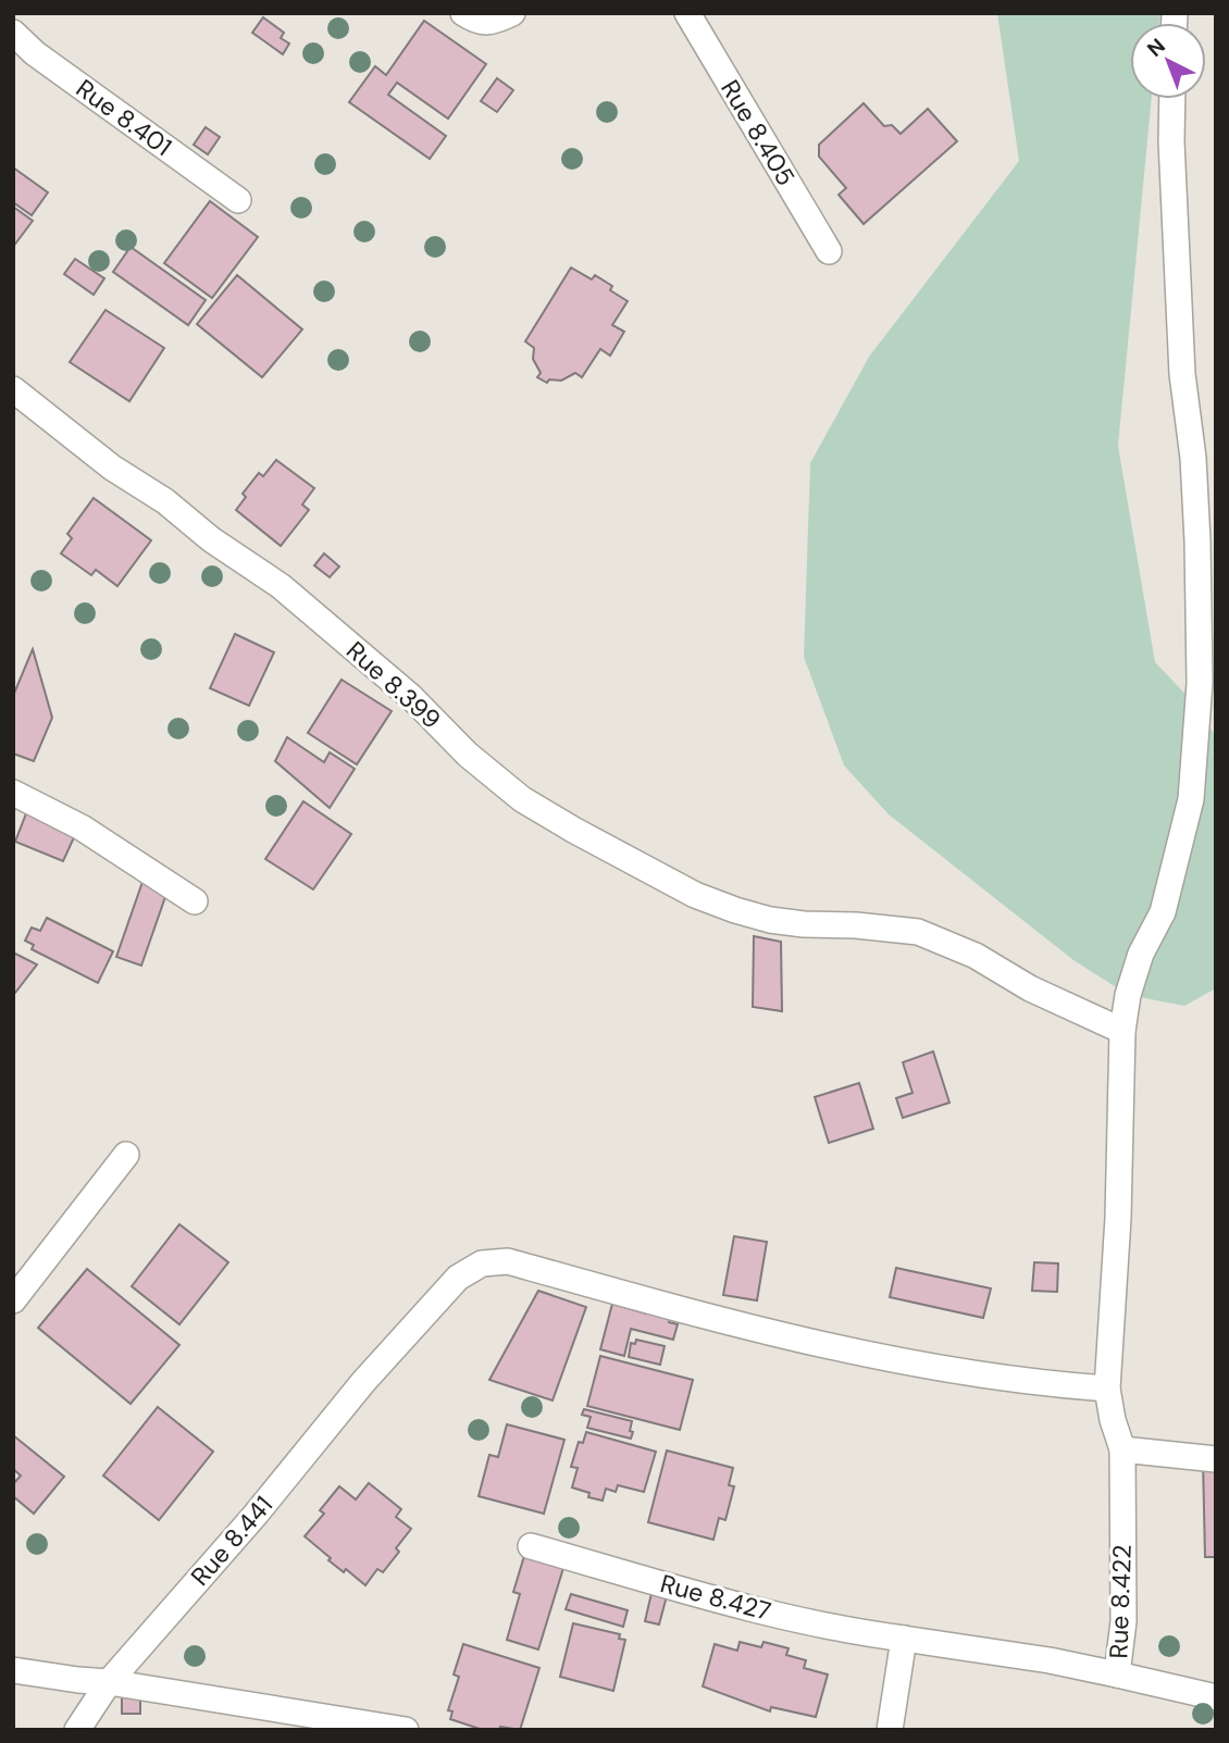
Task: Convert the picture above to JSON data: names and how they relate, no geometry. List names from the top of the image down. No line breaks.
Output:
{"streets":{"street":["Rue 8.401","Rue 8.405","Rue 8.399","Rue 8.441","Rue 8.427","Rue 8.422"]},"crossings":[["Rue 8.399","Rue 8.422"],["Rue 8.441","Rue 8.422"],["Rue 8.427","Rue 8.422"]],"north":"top left"}
